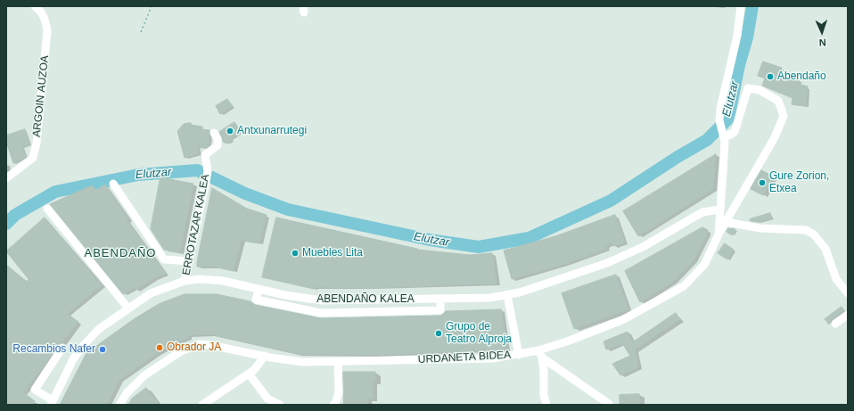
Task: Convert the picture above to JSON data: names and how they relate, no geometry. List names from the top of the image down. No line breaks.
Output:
{"streets":{"street":["ARGOIN AUZOA","ERROTAZAR KALEA","ABENDAÑO KALEA","URDANETA BIDEA"]},"crossings":[["ERROTAZAR KALEA","ABENDAÑO KALEA"],["ABENDAÑO KALEA","URDANETA BIDEA"]],"districts":["ABENDAÑO"],"water":["Elutzar"],"places":["Abendaño","Antxunarrutegi","Gure Zorion, Etxea","Muebles Lita","Grupo de Teatro Alproja","Obrador JA","Recambios Nafer"],"north":"bottom"}
